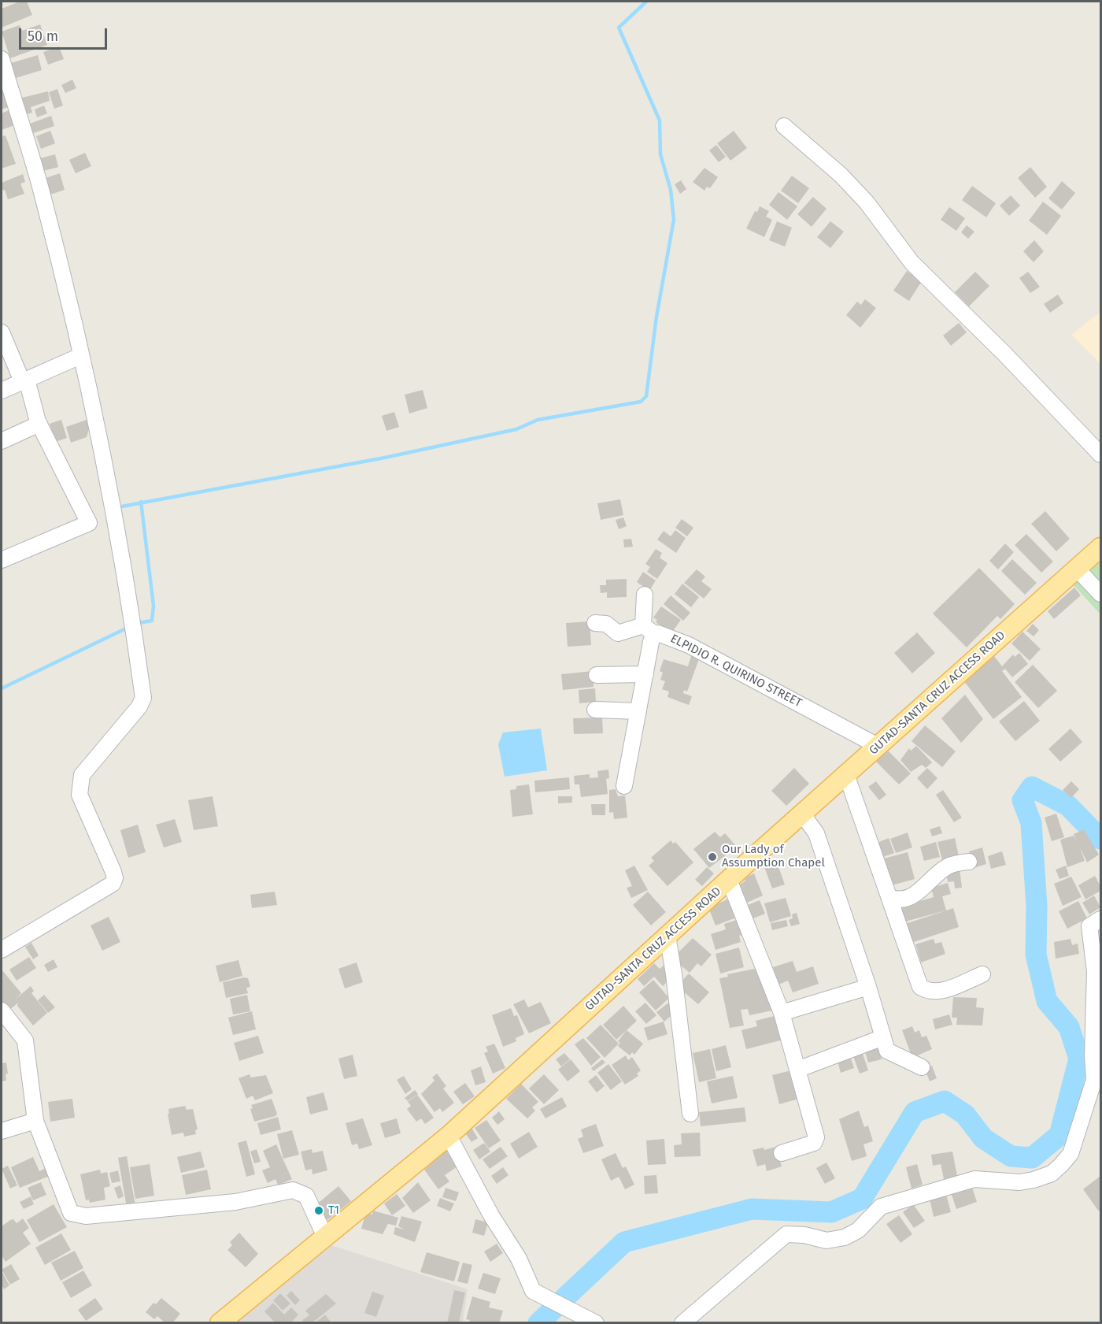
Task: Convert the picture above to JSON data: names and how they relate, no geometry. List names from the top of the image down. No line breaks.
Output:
{"streets":{"main road":["GUTAD-SANTA CRUZ ACCESS ROAD"],"street":["ELPIDIO R. QUIRINO STREET"]},"crossings":[["ELPIDIO R. QUIRINO STREET","GUTAD-SANTA CRUZ ACCESS ROAD"]],"places":["Our Lady of Assumption Chapel","T1"],"scale_bar":"50 m"}
